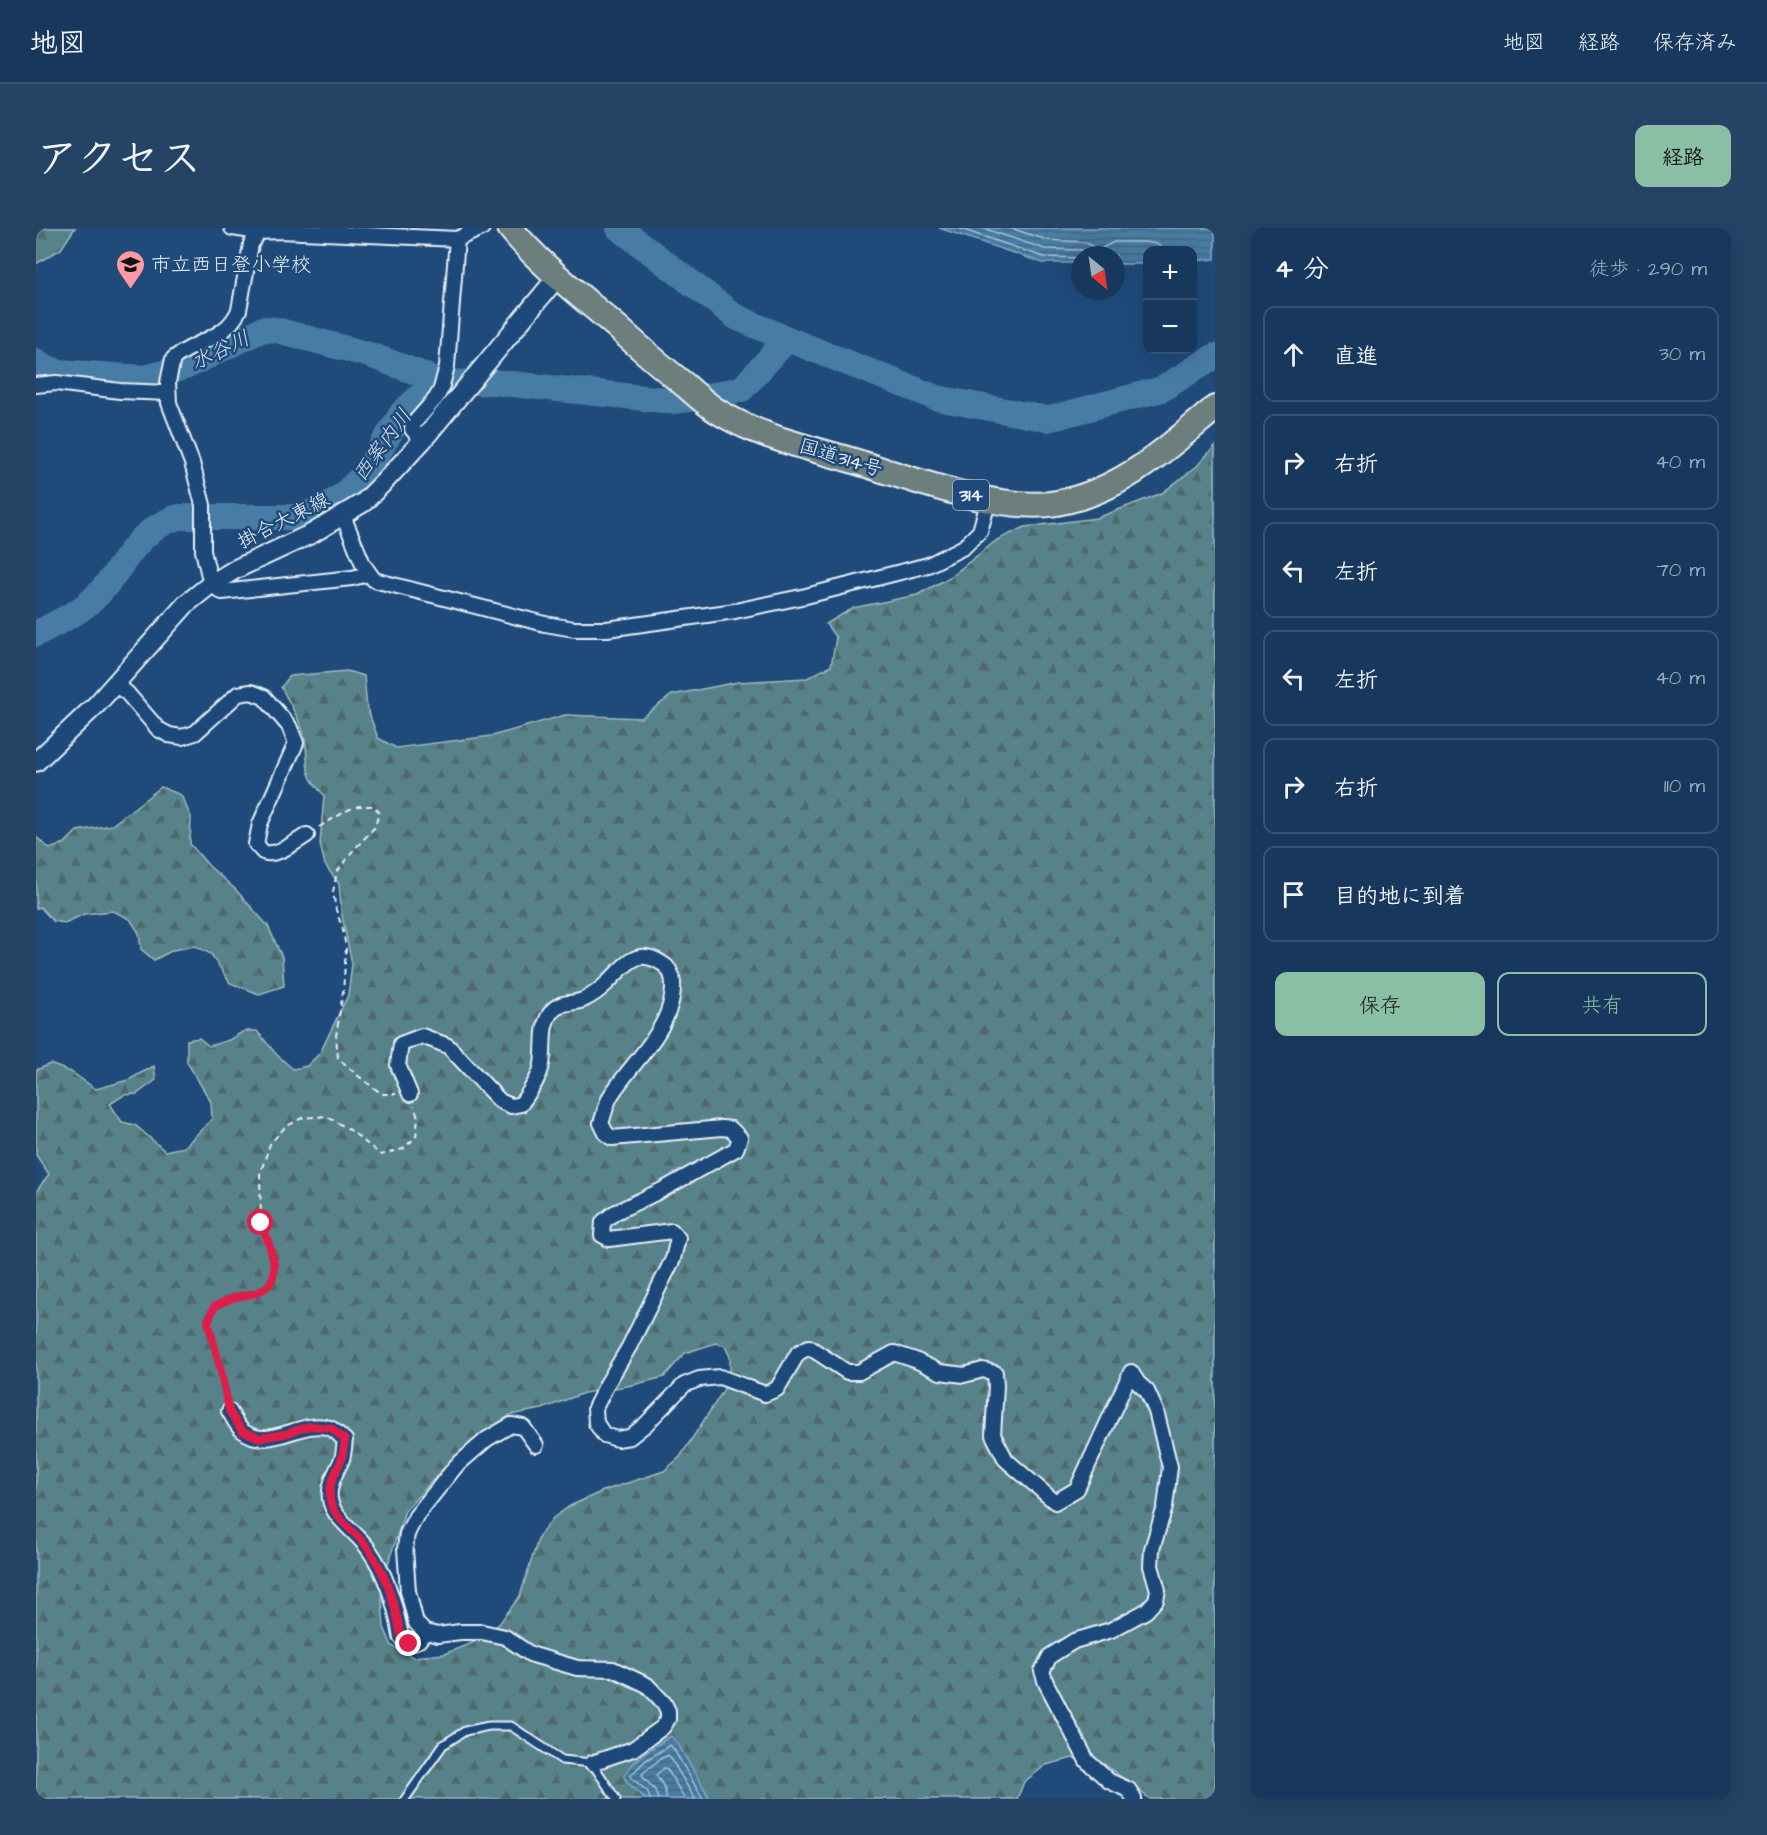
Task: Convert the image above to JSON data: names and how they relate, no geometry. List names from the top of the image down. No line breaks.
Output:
{"streets":{"highway":["国道314号","314"],"main road":["掛合大東線"]},"crossings":[["国道314号","掛合大東線"]],"water":["水谷川","西案内川"],"places":{"school or university":["市立西日登小学校"]},"north":"bottom right","page":{"header":"地図","nav":["地図","経路","保存済み"],"title":"アクセス","buttons":["経路",["保存","共有"]],"heading":["4 分","徒歩 · 290 m"],"map_buttons":["+","−"],"list":[["直進","30 m"],["右折","40 m"],["左折","70 m"],["左折","40 m"],["右折","110 m"],"目的地に到着"]}}
